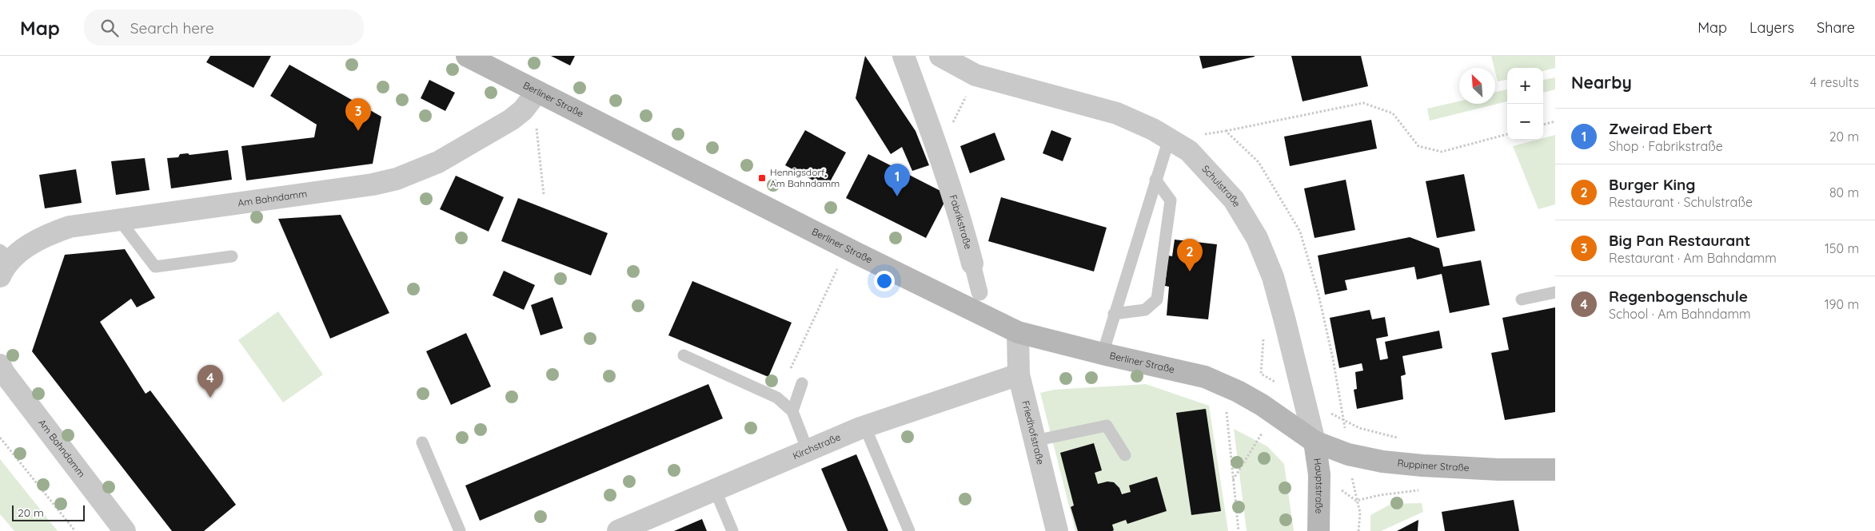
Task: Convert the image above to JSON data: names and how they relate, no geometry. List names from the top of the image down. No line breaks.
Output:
{"streets":{"main road":["Berliner Straße","Ruppiner Straße","Hauptstraße"],"street":["Schulstraße","Am Bahndamm","Fabrikstraße","Friedhofstraße","Kirchstraße"]},"crossings":[["Berliner Straße","Schulstraße"],["Berliner Straße","Am Bahndamm"],["Berliner Straße","Friedhofstraße"],["Berliner Straße","Ruppiner Straße"],["Berliner Straße","Hauptstraße"],["Schulstraße","Ruppiner Straße"],["Schulstraße","Hauptstraße"],["Friedhofstraße","Kirchstraße"],["Ruppiner Straße","Hauptstraße"]],"places":{"transit":["Hennigsdorf, Am Bahndamm"]},"scale_bar":"20 m","north":"top left","page":{"header":"Map","search":"Search here","nav":["Map","Layers","Share"],"heading":["Nearby","4 results"],"map_buttons":["+","−"],"pins":["3","1","2","4"],"list":[{"mark":"1","name":"Zweirad Ebert","note":"Shop · Fabrikstraße","value":"20 m"},{"mark":"2","name":"Burger King","note":"Restaurant · Schulstraße","value":"80 m"},{"mark":"3","name":"Big Pan Restaurant","note":"Restaurant · Am Bahndamm","value":"150 m"},{"mark":"4","name":"Regenbogenschule","note":"School · Am Bahndamm","value":"190 m"}],"scale":"20 m"}}
